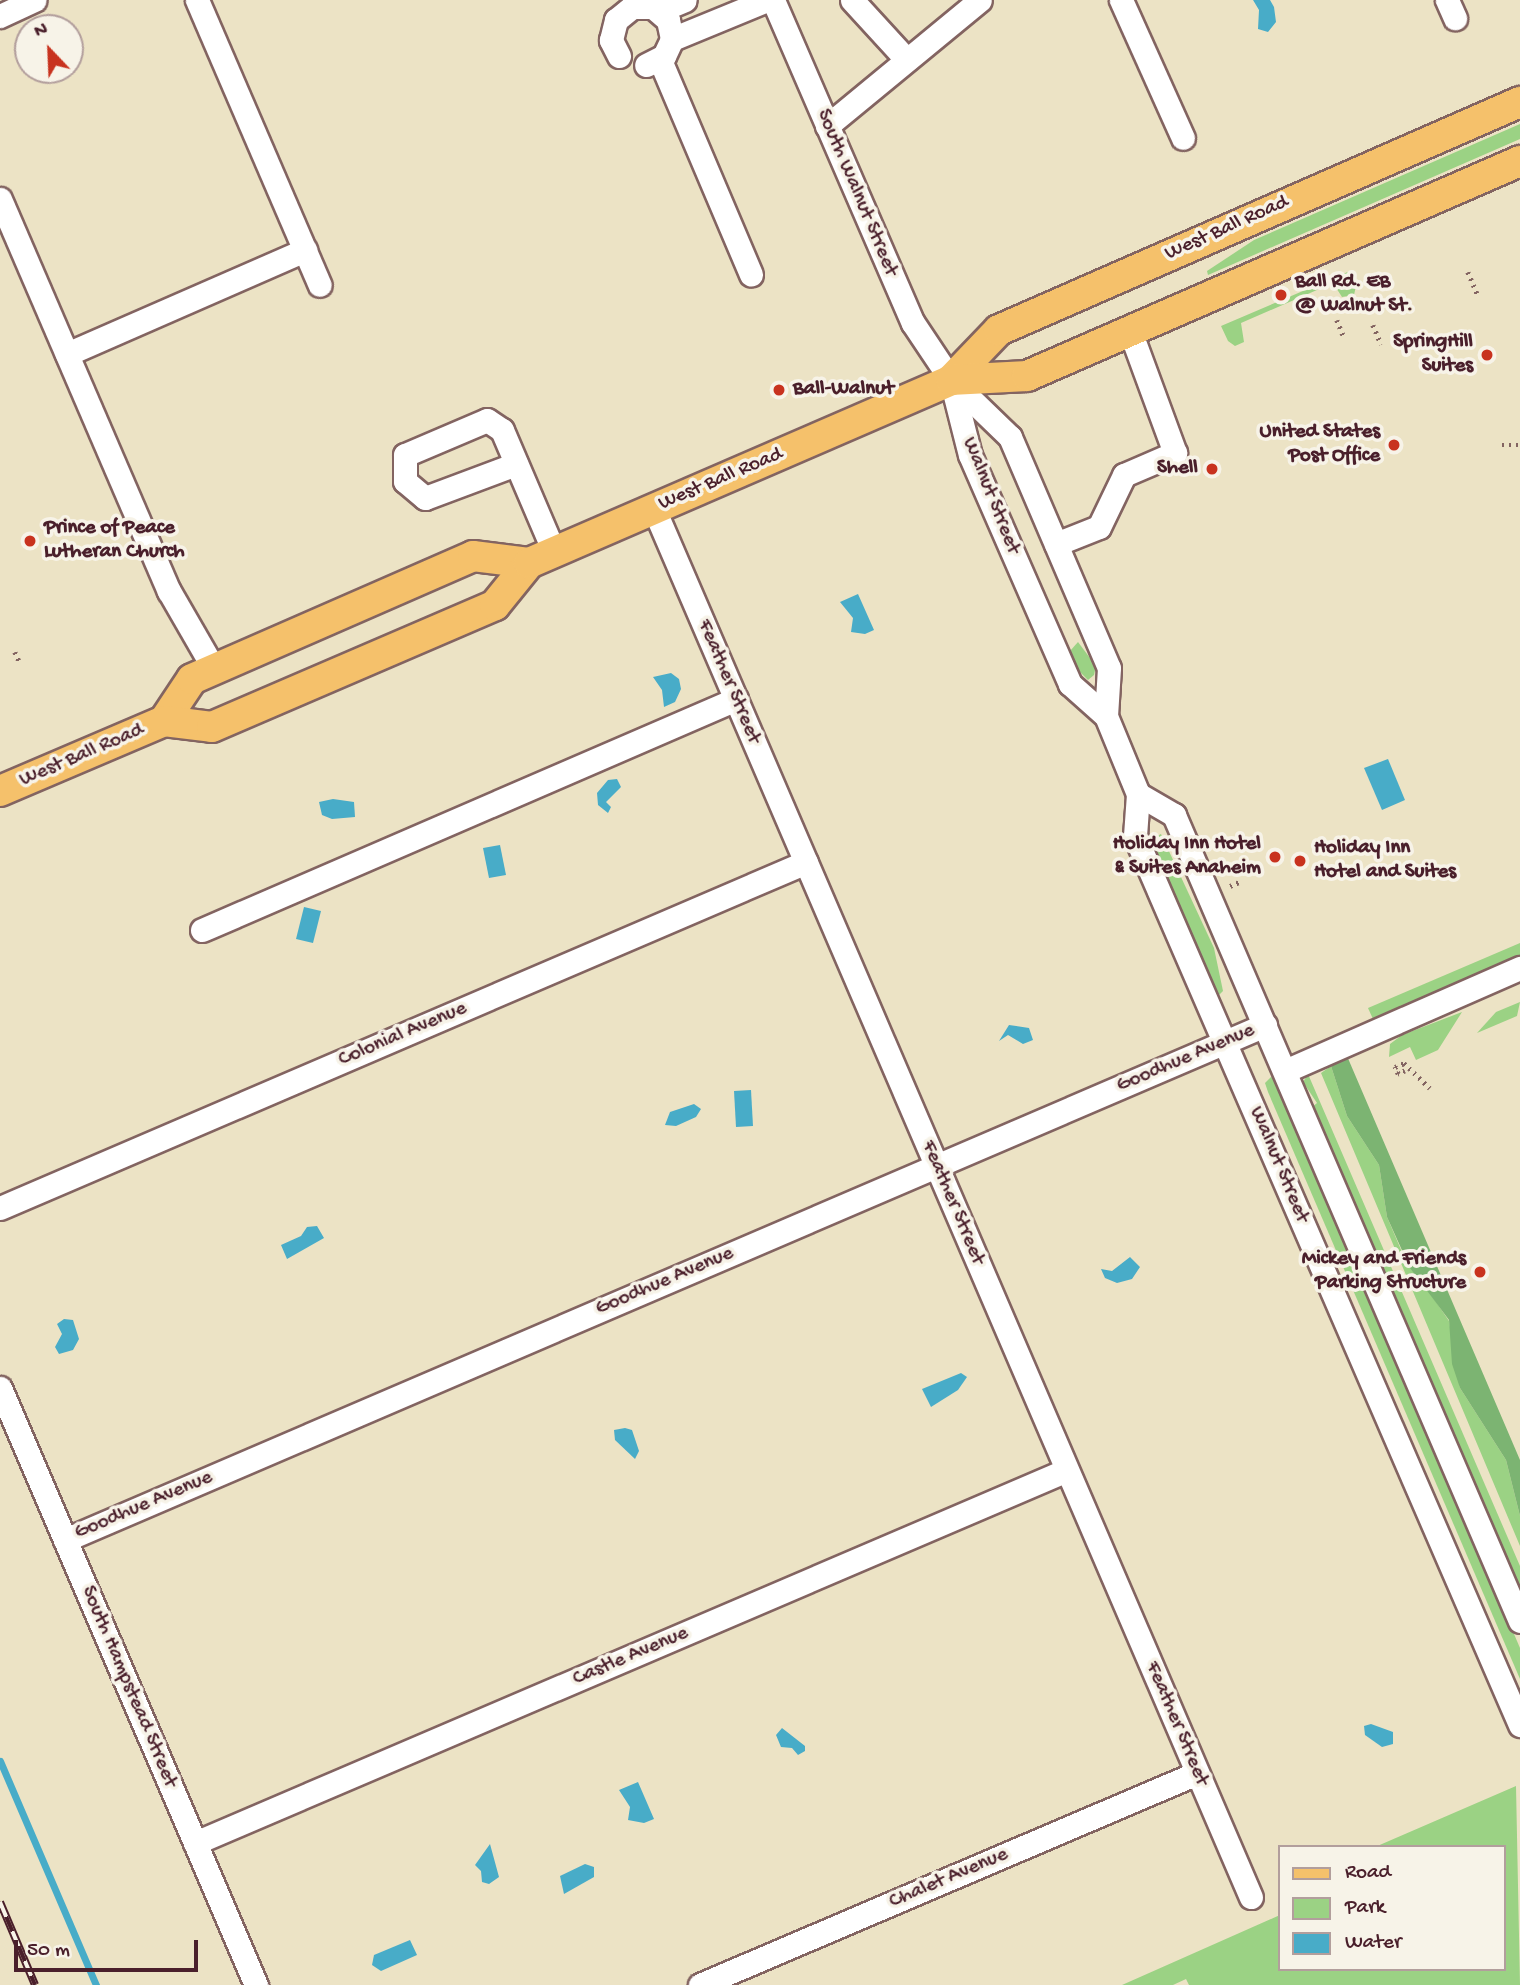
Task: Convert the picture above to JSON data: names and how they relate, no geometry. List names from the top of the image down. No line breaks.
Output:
{"streets":{"main road":["West Ball Road"],"street":["South Walnut Street","Walnut Street","Feather Street","Colonial Avenue","Goodhue Avenue","Castle Avenue","South Hampstead Street","Chalet Avenue"]},"crossings":[["South Walnut Street","West Ball Road"],["South Walnut Street","Walnut Street"],["West Ball Road","Walnut Street"],["West Ball Road","Feather Street"],["Walnut Street","Goodhue Avenue"],["Feather Street","Colonial Avenue"],["Feather Street","Goodhue Avenue"],["Feather Street","Castle Avenue"],["Feather Street","Chalet Avenue"],["Goodhue Avenue","South Hampstead Street"],["Castle Avenue","South Hampstead Street"]],"places":["Ball Rd. EB @ Walnut St.","SpringHill Suites","Ball-Walnut","United States Post Office","Shell","Prince of Peace Lutheran Church","Holiday Inn Hotel & Suites Anaheim","Holiday Inn Hotel and Suites","Mickey and Friends Parking Structure"],"legend":["Road","Park","Water"],"scale_bar":"50 m","north":"top left"}
